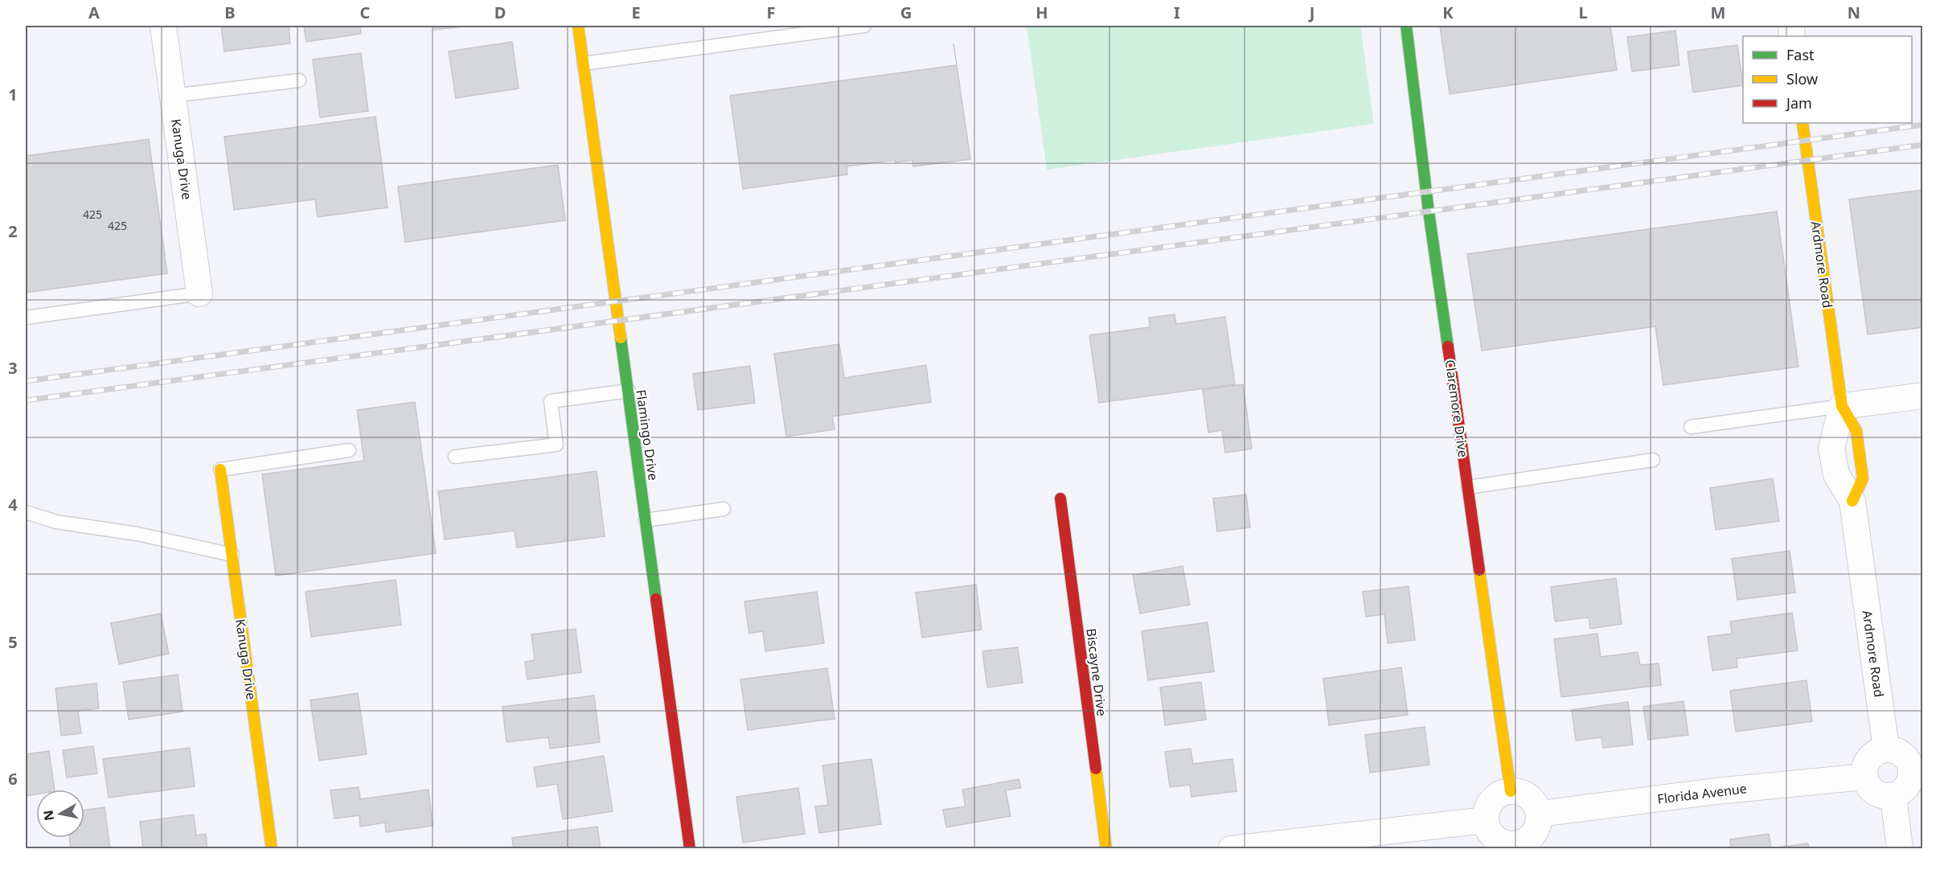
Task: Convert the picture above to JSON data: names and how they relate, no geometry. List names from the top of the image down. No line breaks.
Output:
{"streets":{"street":["Kanuga Drive","Ardmore Road","Claremore Drive","Flamingo Drive","Biscayne Drive","Florida Avenue"]},"crossings":[["Ardmore Road","Florida Avenue"],["Claremore Drive","Florida Avenue"]],"house_numbers":["425","425"],"legend":["Fast","Slow","Jam"],"north":"left","grid":{"columns":["A","B","C","D","E","F","G","H","I","J","K","L","M","N"],"rows":["1","2","3","4","5","6"]}}
